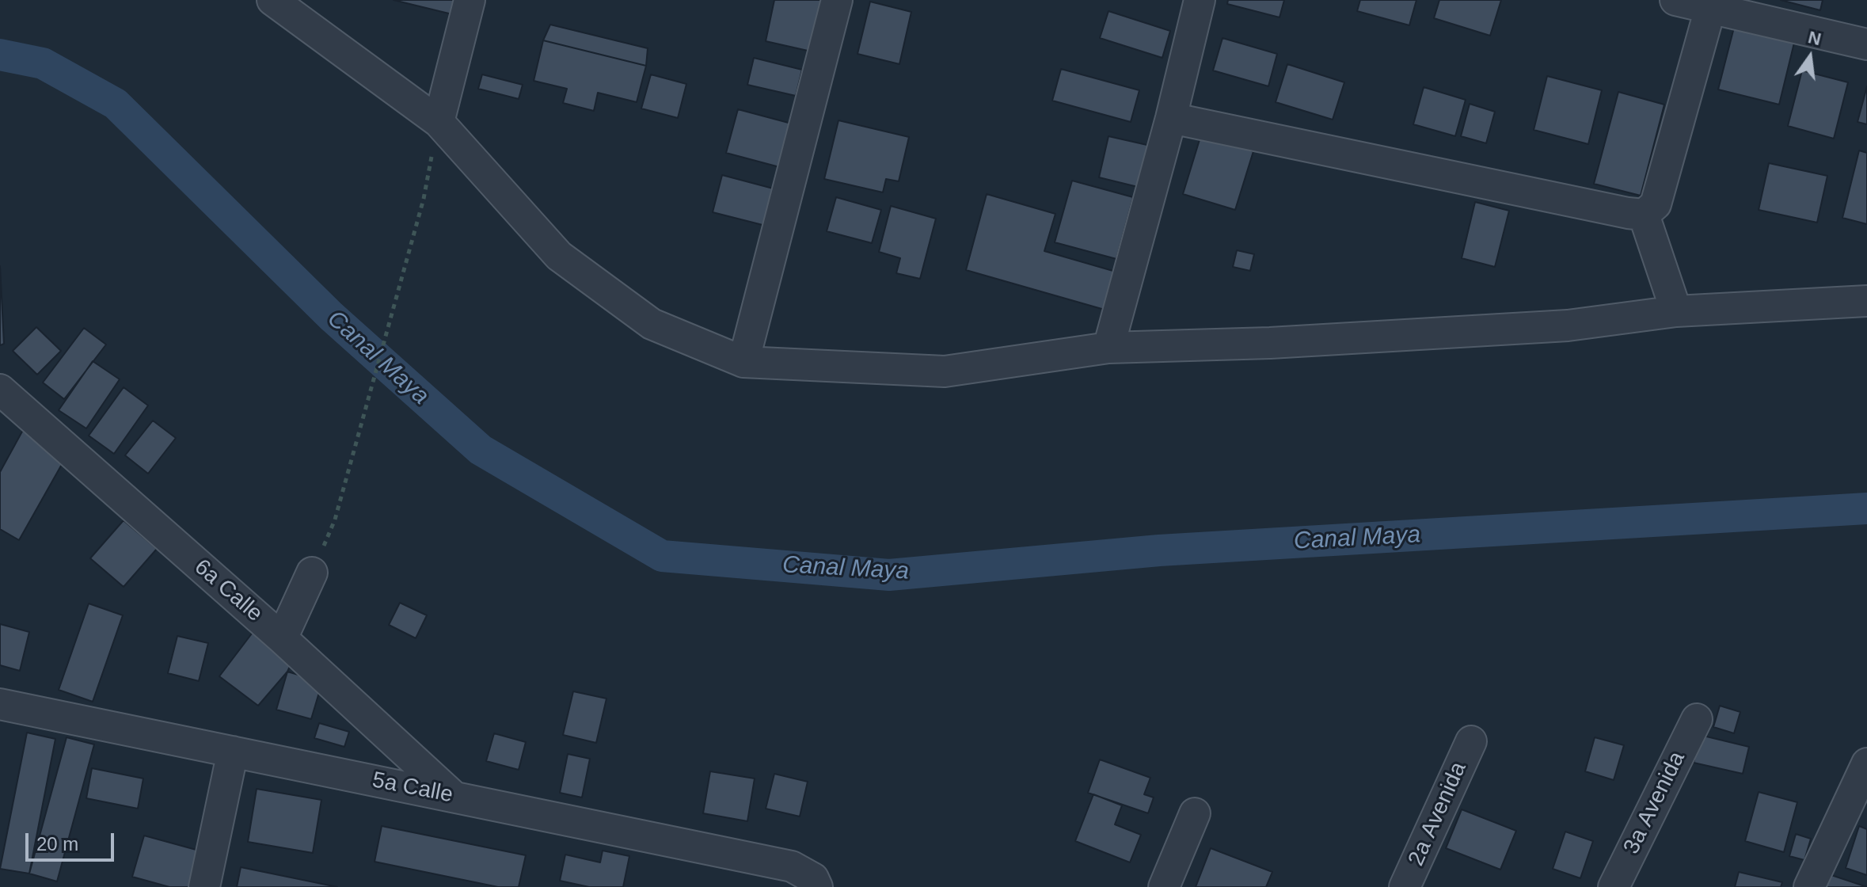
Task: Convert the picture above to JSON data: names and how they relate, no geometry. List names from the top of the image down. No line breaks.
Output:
{"streets":{"street":["6a Calle","5a Calle","3a Avenida","2a Avenida"]},"crossings":[["6a Calle","5a Calle"]],"water":["Canal Maya"],"scale_bar":"20 m","north":"top"}
